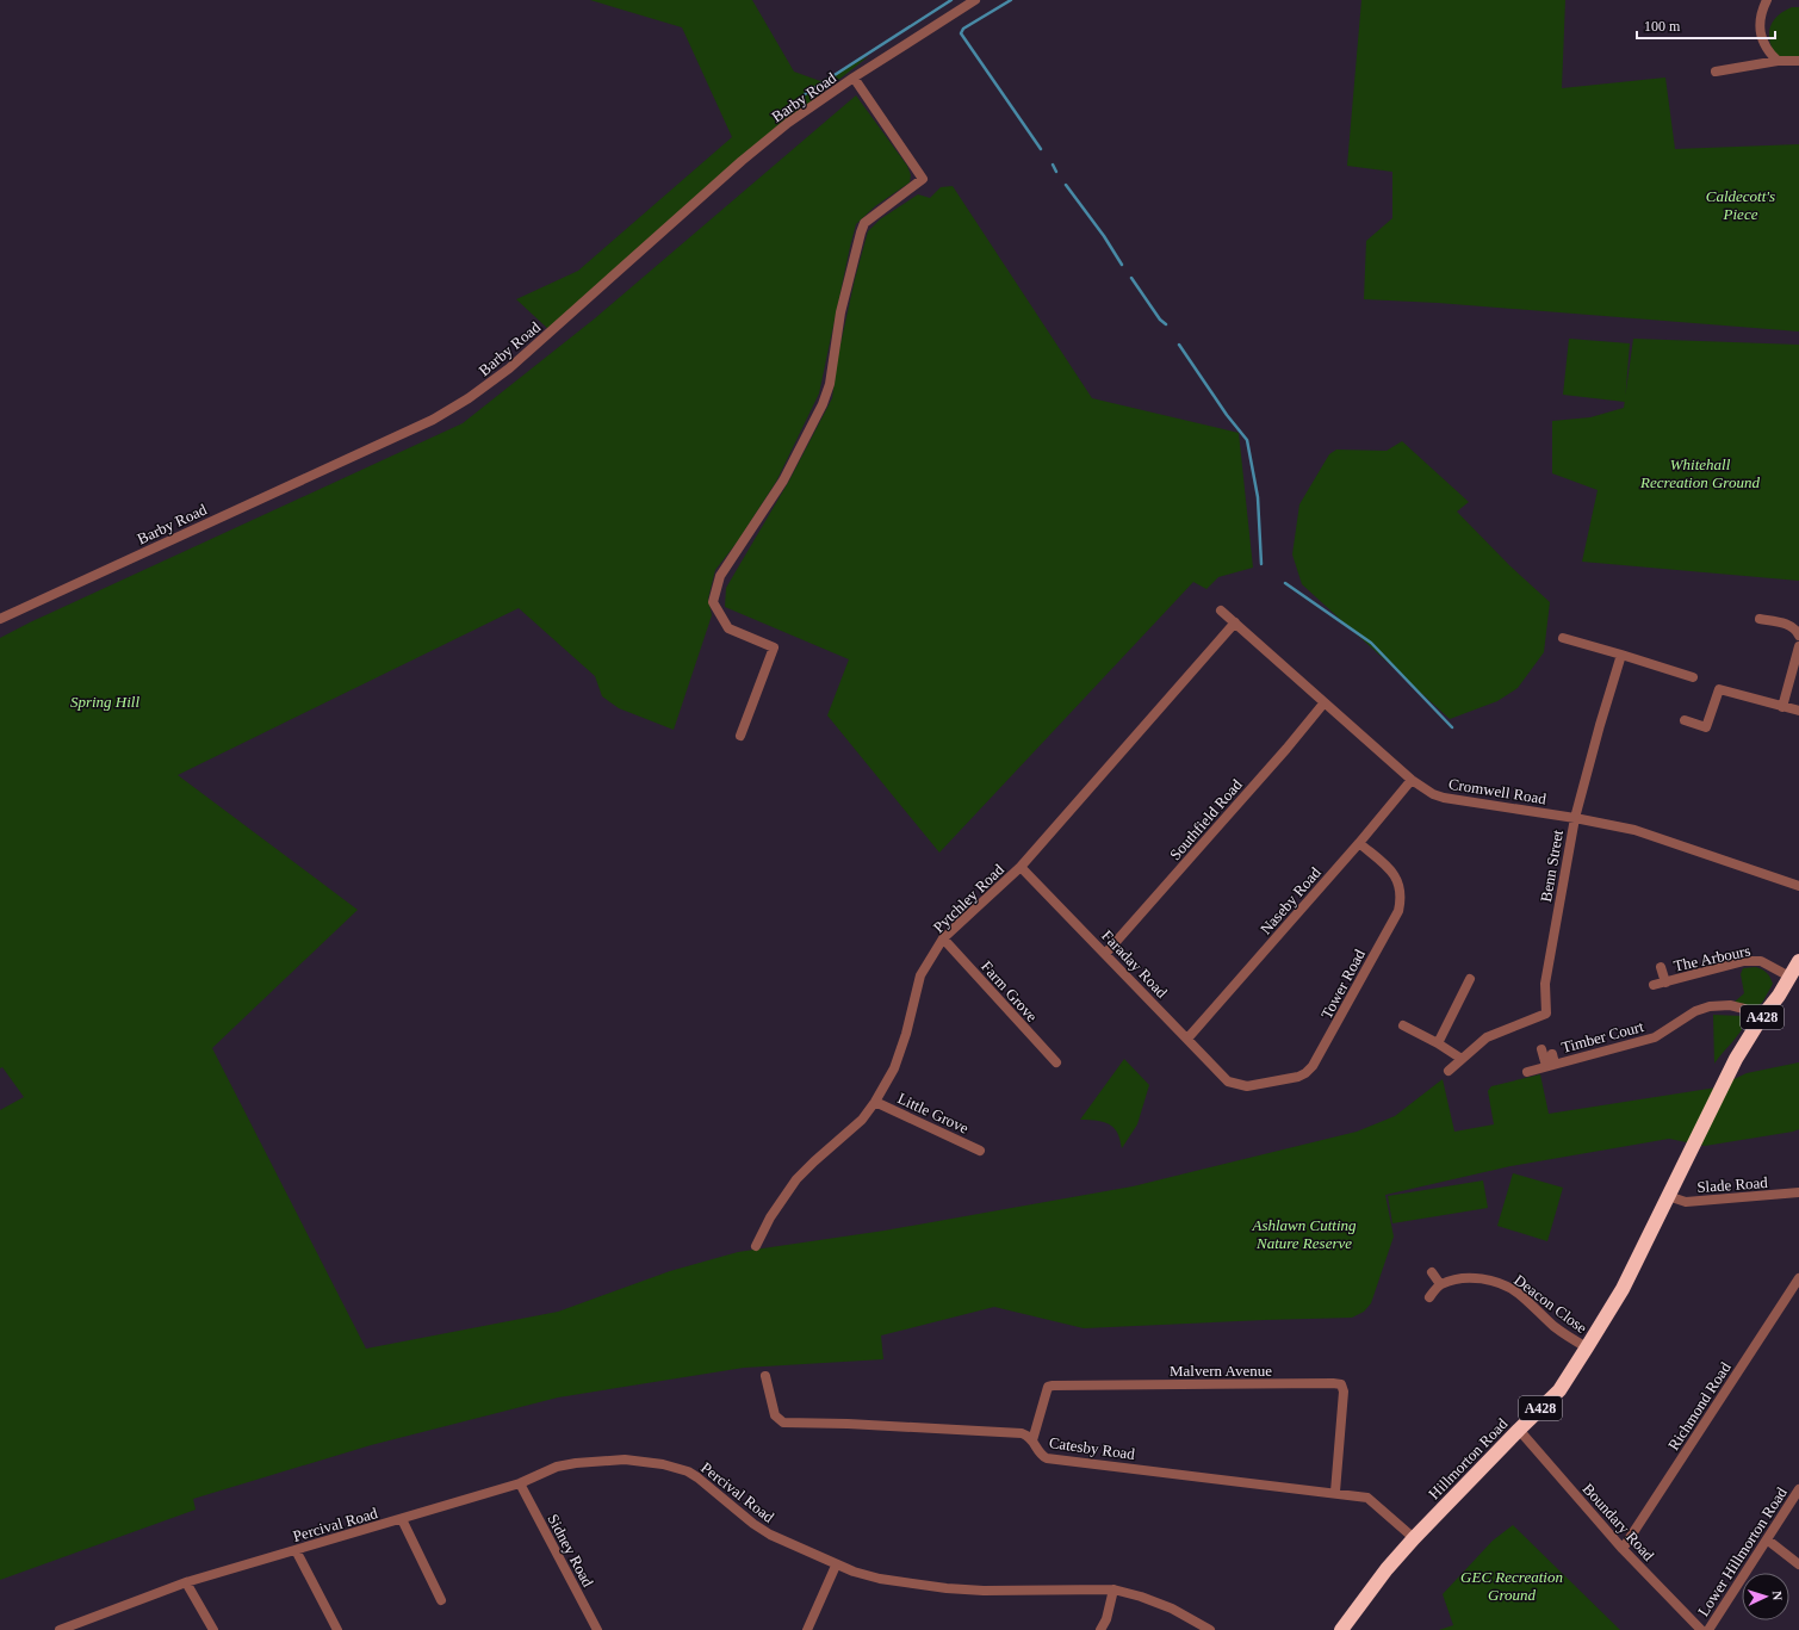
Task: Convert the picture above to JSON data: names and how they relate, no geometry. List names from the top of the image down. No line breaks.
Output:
{"streets":{"highway":["A428","Hillmorton Road"],"street":["Barby Road","Cromwell Road","Southfield Road","Benn Street","Pytchley Road","Naseby Road","The Arbours","Faraday Road","Tower Road","Farm Grove","Timber Court","Little Grove","Slade Road","Deacon Close","Malvern Avenue","Richmond Road","Catesby Road","Percival Road","Boundary Road","Sidney Road","Lower Hillmorton Road"]},"crossings":[["Cromwell Road","Southfield Road"],["Cromwell Road","Benn Street"],["Cromwell Road","Pytchley Road"],["Cromwell Road","Naseby Road"],["Southfield Road","Faraday Road"],["Pytchley Road","Faraday Road"],["Pytchley Road","Farm Grove"],["Pytchley Road","Little Grove"],["Naseby Road","Faraday Road"],["Naseby Road","Tower Road"],["The Arbours","A428"],["Faraday Road","Tower Road"],["A428","Timber Court"],["A428","Hillmorton Road"],["Timber Court","Hillmorton Road"],["Slade Road","Hillmorton Road"],["Deacon Close","Hillmorton Road"],["Malvern Avenue","Catesby Road"],["Richmond Road","Boundary Road"],["Catesby Road","Hillmorton Road"],["Hillmorton Road","Boundary Road"],["Percival Road","Sidney Road"]],"parks":["Caldecott's Piece","Whitehall Recreation Ground","Spring Hill","Ashlawn Cutting Nature Reserve","GEC Recreation Ground"],"scale_bar":"100 m","north":"right"}
